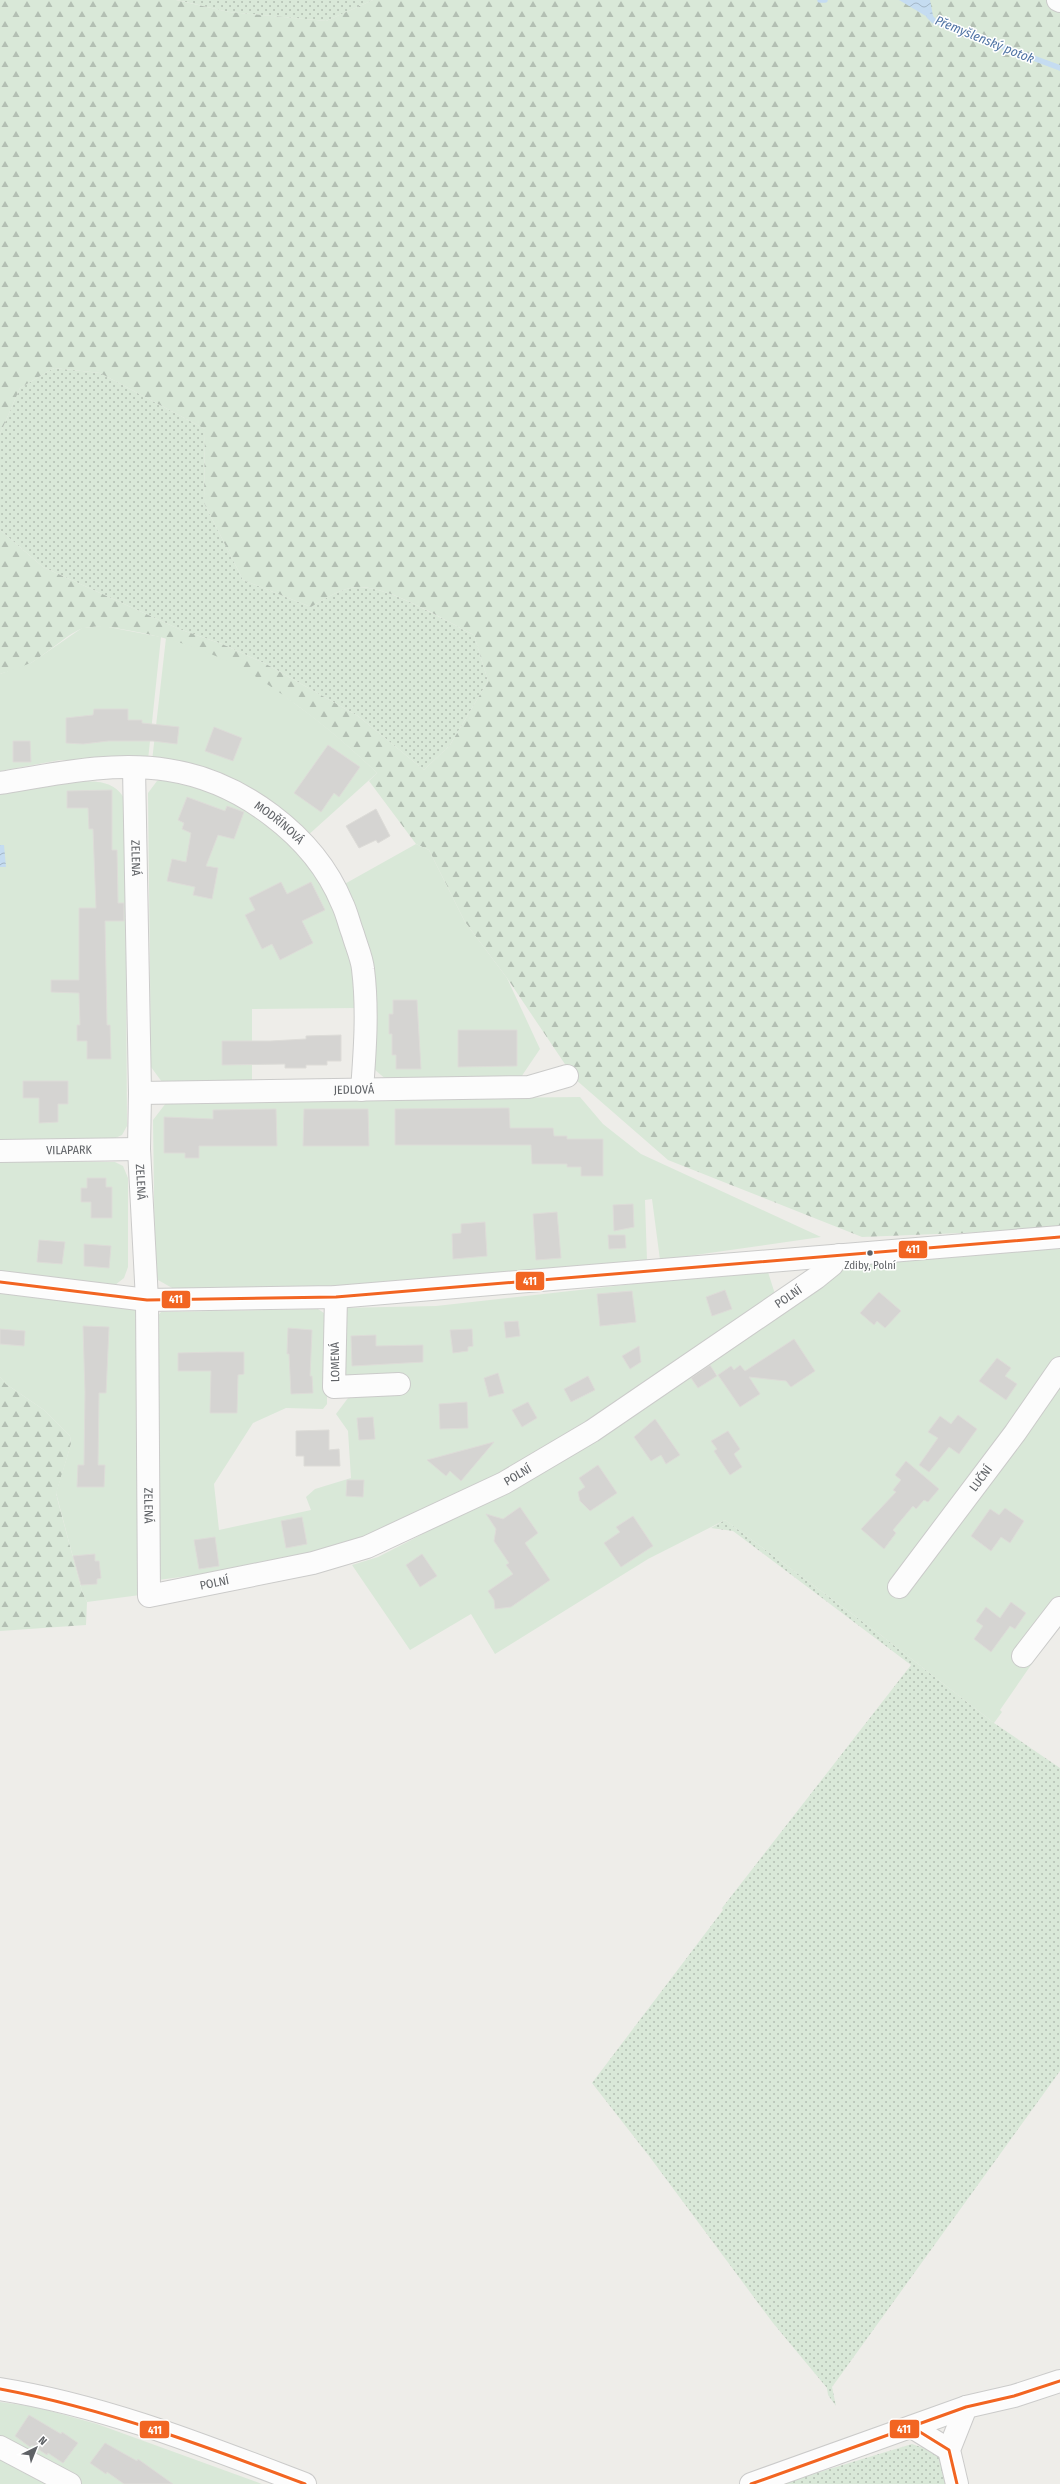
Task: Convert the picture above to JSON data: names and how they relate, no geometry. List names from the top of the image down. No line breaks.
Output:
{"streets":{"street":["MODŘÍNOVÁ","ZELENÁ","JEDLOVÁ","VILAPARK","POLNÍ","LOMENÁ","LUČNÍ"]},"crossings":[["MODŘÍNOVÁ","ZELENÁ"],["MODŘÍNOVÁ","JEDLOVÁ"],["ZELENÁ","JEDLOVÁ"],["ZELENÁ","VILAPARK"],["ZELENÁ","POLNÍ"]],"water":["Přemyšlenský potok"],"places":["Zdiby, Polní"],"lines":["transit line 411"],"north":"top right"}
